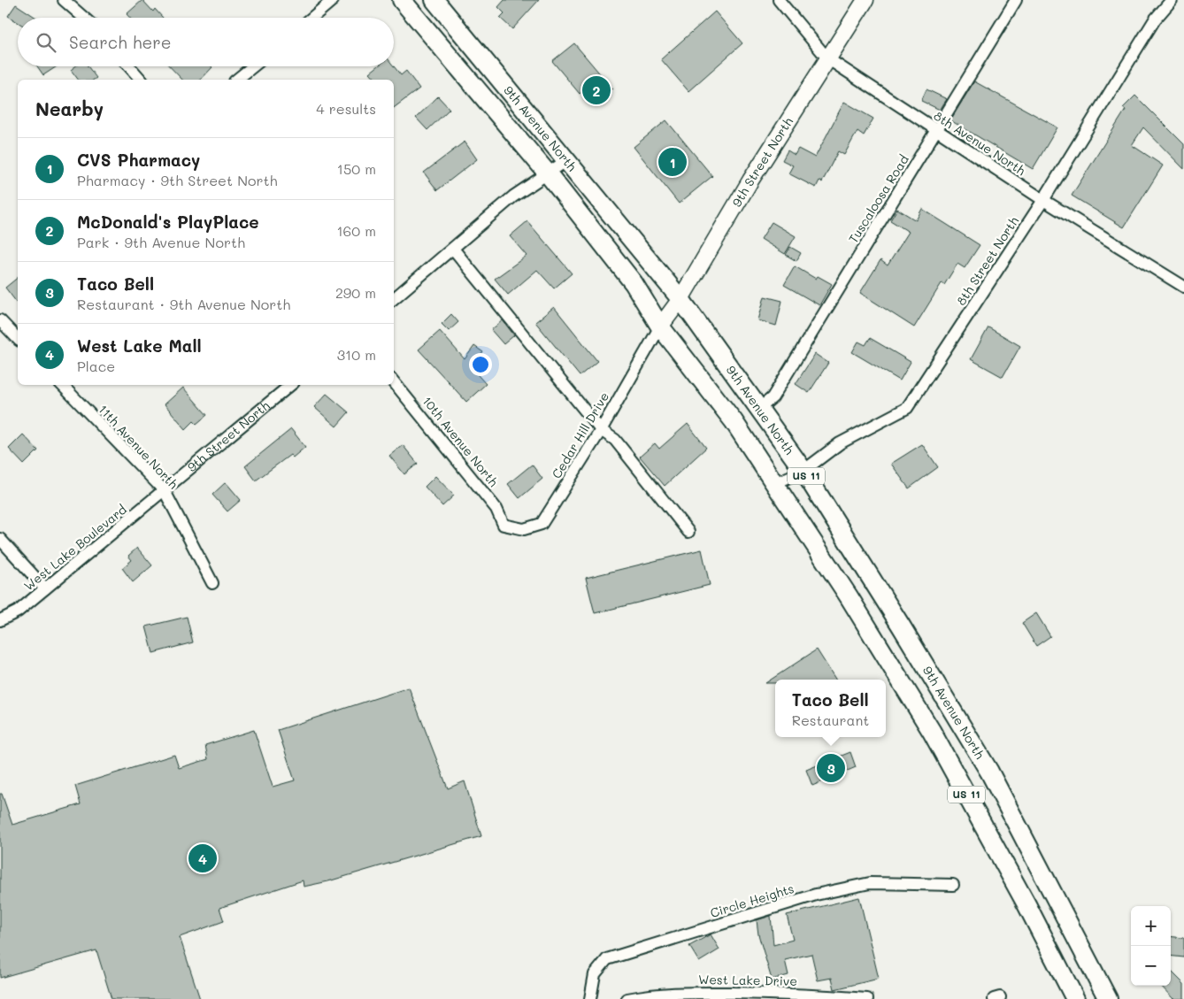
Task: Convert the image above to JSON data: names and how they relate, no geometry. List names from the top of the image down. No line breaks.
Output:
{"streets":{"main road":["9th Avenue North","US 11"],"street":["8th Avenue North","9th Street North","Tuscaloosa Road","8th Street North","Cedar Hill Drive","10th Avenue North","11th Avenue North","West Lake Boulevard","Circle Heights","West Lake Drive"]},"crossings":[["9th Avenue North","9th Street North"],["9th Avenue North","Tuscaloosa Road"],["9th Avenue North","8th Street North"],["9th Avenue North","Cedar Hill Drive"],["8th Avenue North","9th Street North"],["8th Avenue North","Tuscaloosa Road"],["8th Avenue North","8th Street North"],["9th Street North","Cedar Hill Drive"],["9th Street North","11th Avenue North"],["9th Street North","West Lake Boulevard"],["Cedar Hill Drive","10th Avenue North"],["11th Avenue North","West Lake Boulevard"]],"page":{"search":"Search here","pins":["2","1","3","4"],"heading":["Nearby","4 results"],"list":[{"mark":"1","name":"CVS Pharmacy","note":"Pharmacy · 9th Street North","value":"150 m"},{"mark":"2","name":"McDonald's PlayPlace","note":"Park · 9th Avenue North","value":"160 m"},{"mark":"3","name":"Taco Bell","note":"Restaurant · 9th Avenue North","value":"290 m"},{"mark":"4","name":"West Lake Mall","note":"Place","value":"310 m"}],"popup":["Taco Bell","Restaurant"],"map_buttons":["+","−"]}}
